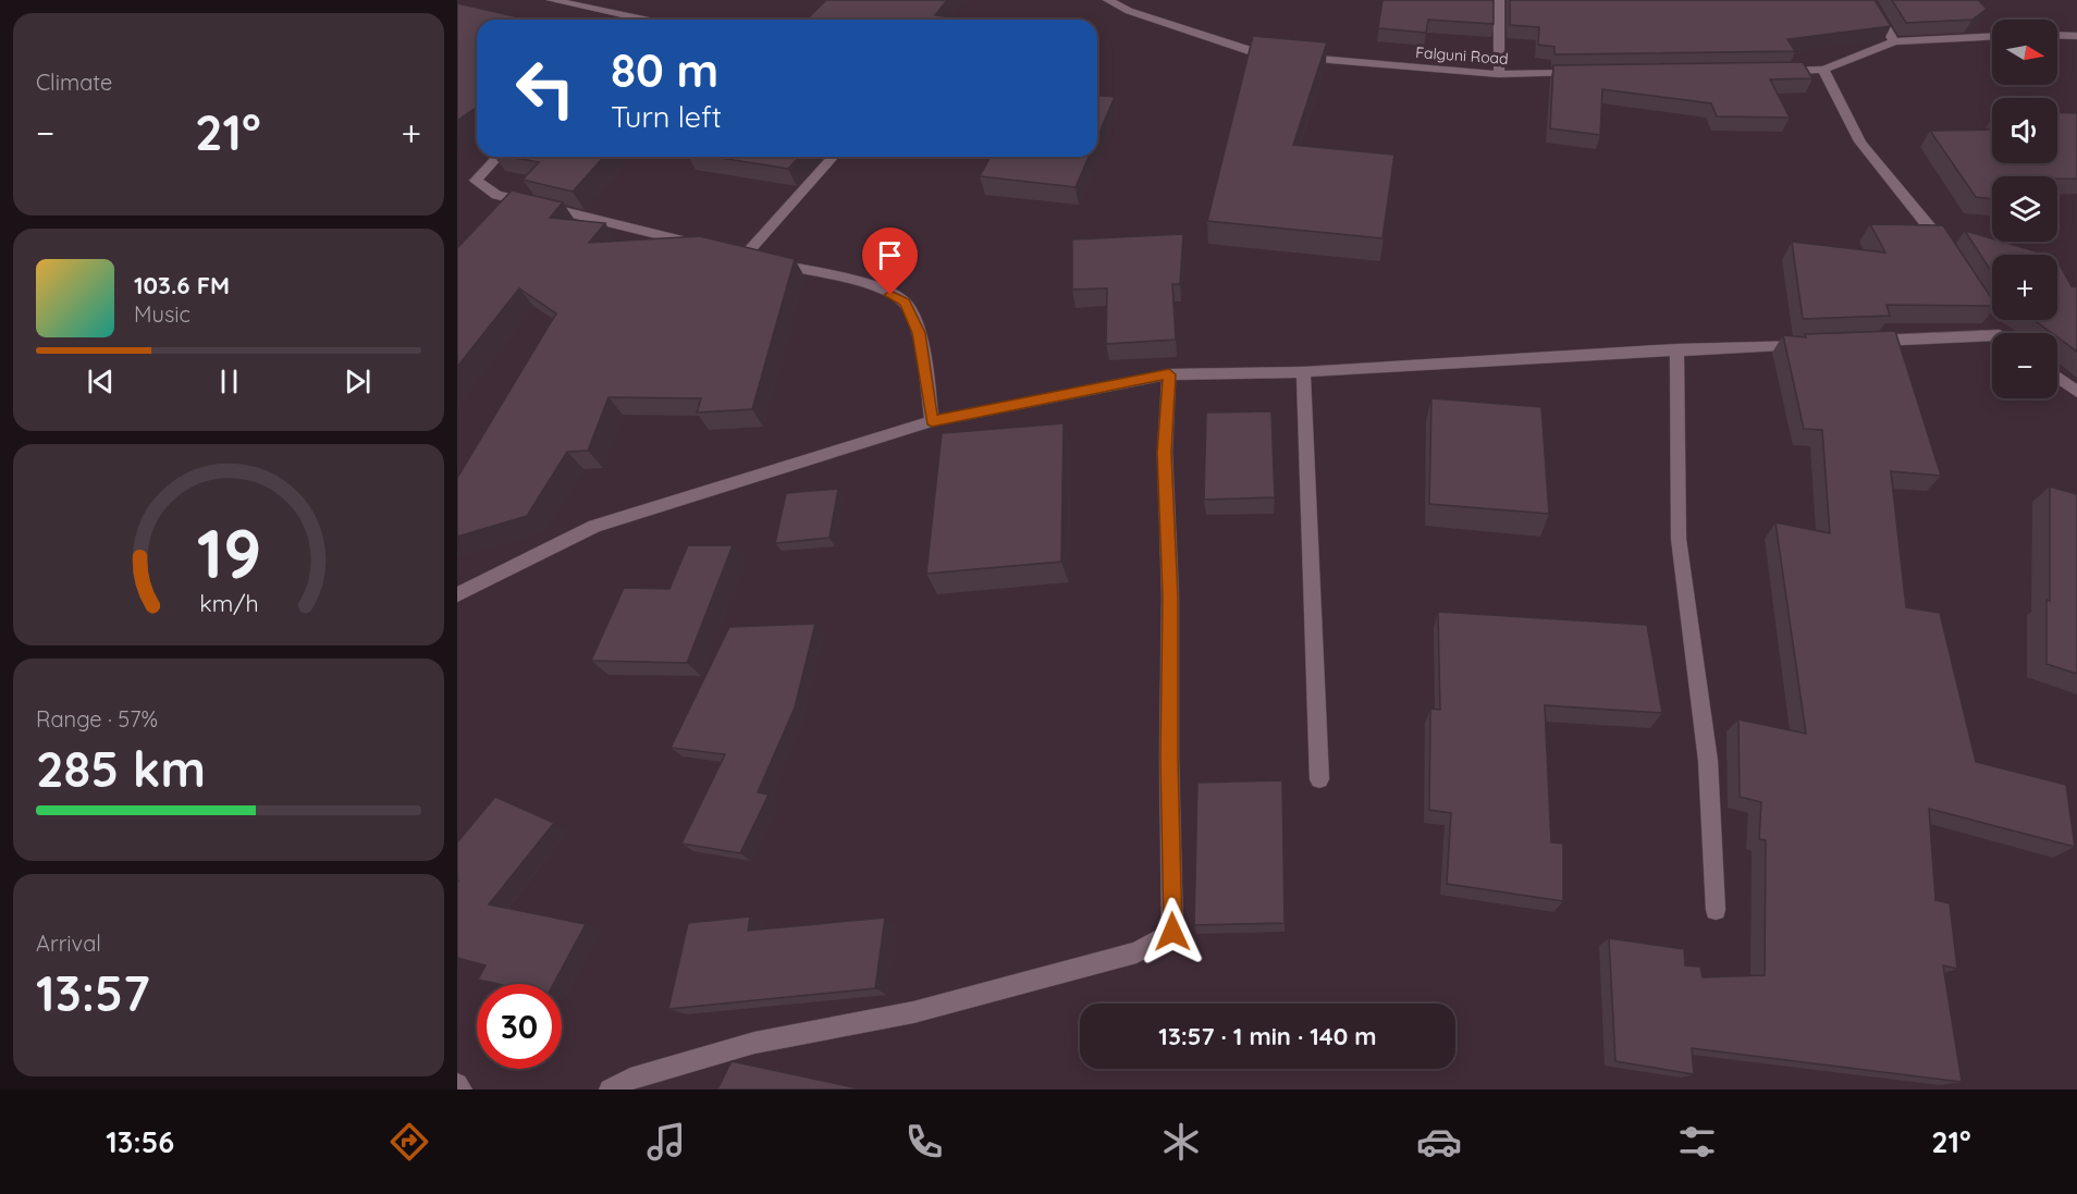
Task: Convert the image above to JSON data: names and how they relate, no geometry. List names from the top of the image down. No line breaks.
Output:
{"streets":{"street":["Falguni Road"]},"north":"right","page":{"tile":["Climate",["Range · 57%","285 km"],["Arrival","13:57"]],"map_buttons":["+","−"],"turn":["80 m","Turn left"],"heat":["−","21°","+"],"song":["103.6 FM","Music"],"limit":"30","trip":"13:57 · 1 min · 140 m","tabs":["13:56","21°"],"gauge":["19","km/h"]}}
